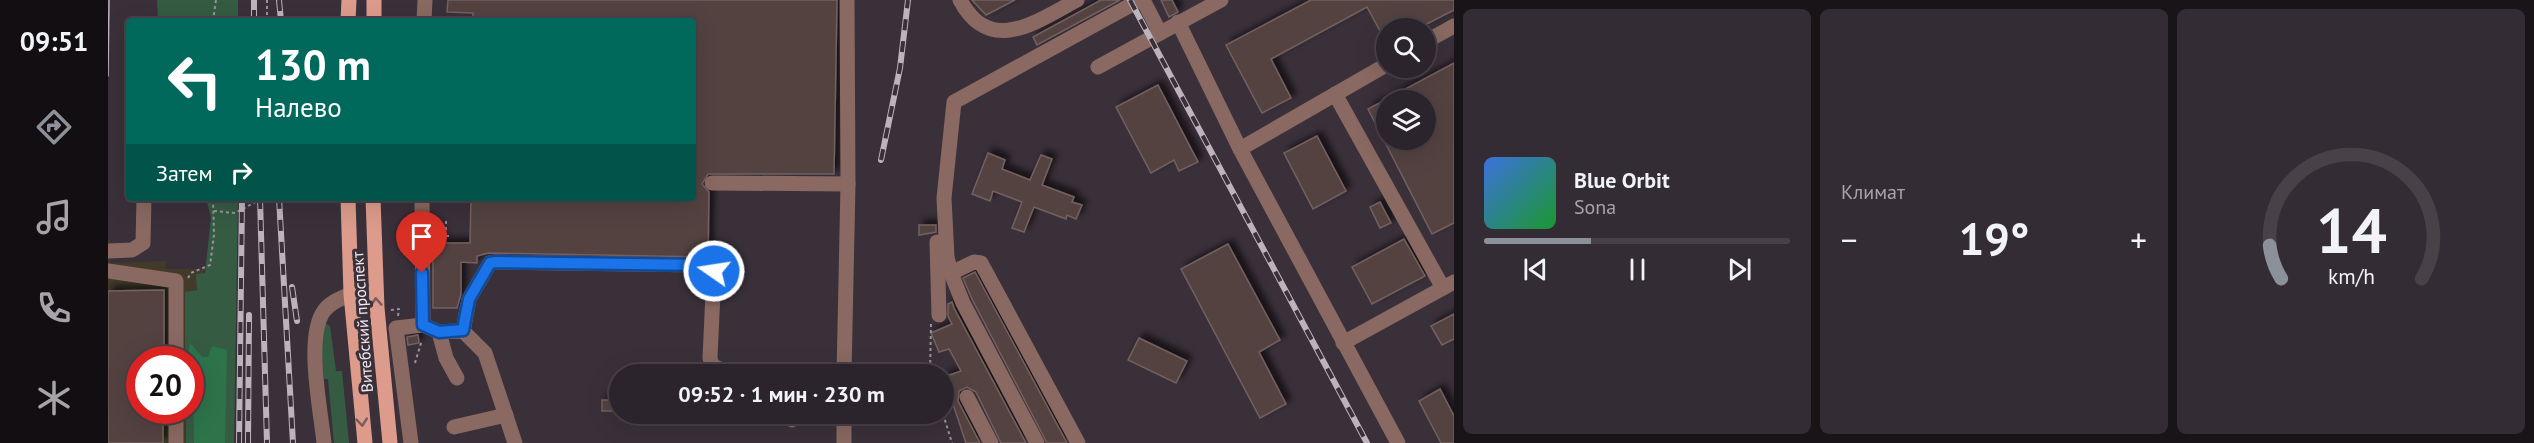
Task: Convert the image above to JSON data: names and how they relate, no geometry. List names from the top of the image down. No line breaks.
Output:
{"streets":{"main road":["Витебский проспект"]},"page":{"tabs":"09:51","tile":"Климат","turn":["130 m","Налево"],"then":"Затем","song":["Blue Orbit","Sona"],"heat":["−","19°","+"],"limit":"20","trip":"09:52 · 1 мин · 230 m","gauge":["14","km/h"]}}
